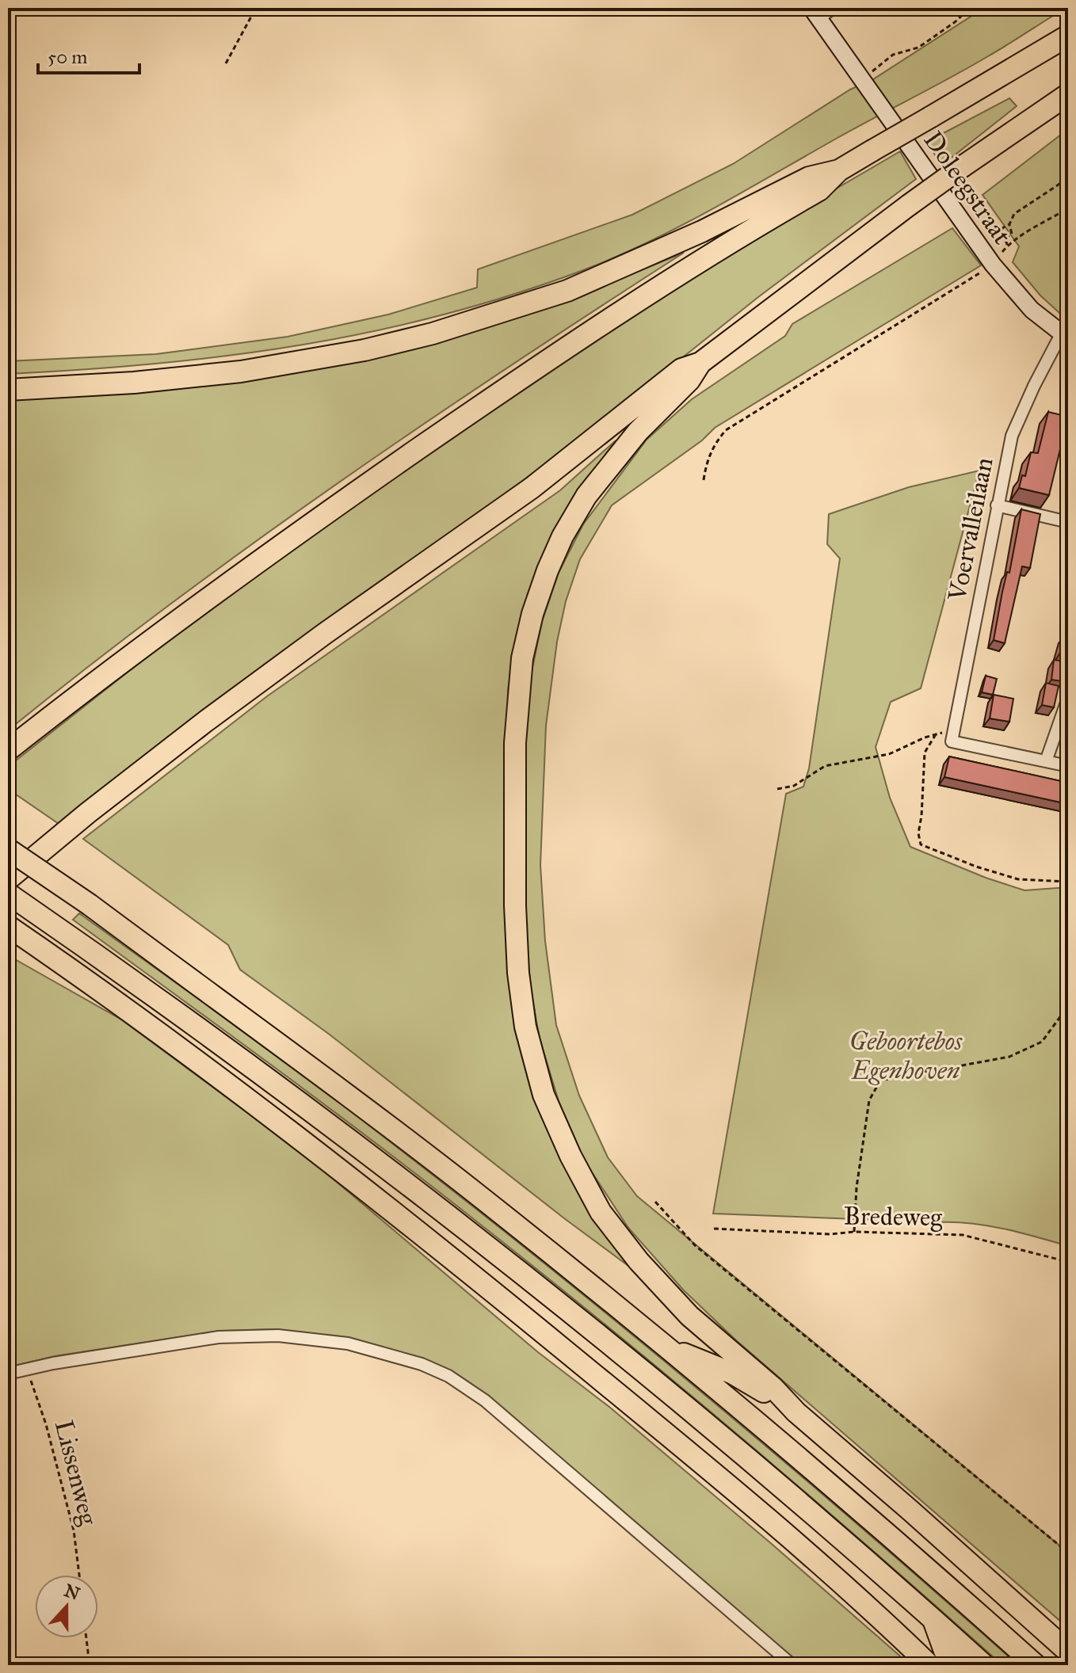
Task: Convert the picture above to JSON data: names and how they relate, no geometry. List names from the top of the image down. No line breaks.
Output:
{"streets":{"street":["Doleegstraat","Voervalleilaan"],"path":["Bredeweg","Lissenweg"]},"crossings":[["Doleegstraat","Voervalleilaan"]],"parks":["Geboortebos Egenhoven"],"scale_bar":"50 m","north":"top"}
